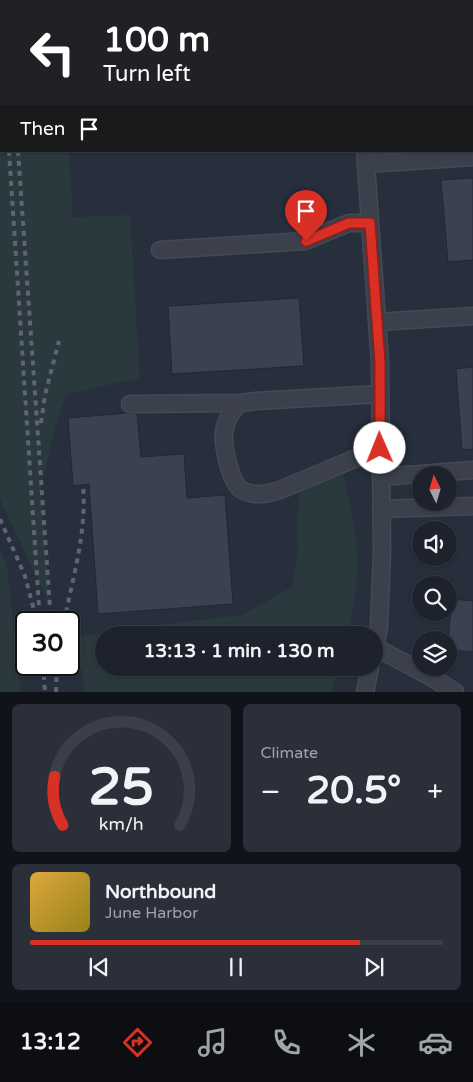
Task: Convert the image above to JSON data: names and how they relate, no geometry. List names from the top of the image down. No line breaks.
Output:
{"north":"top","page":{"turn":["100 m","Turn left"],"then":"Then","limit":"30","trip":"13:13 · 1 min · 130 m","tile":"Climate","heat":["−","20.5°","+"],"song":["Northbound","June Harbor"],"tabs":"13:12","gauge":["25","km/h"]}}
